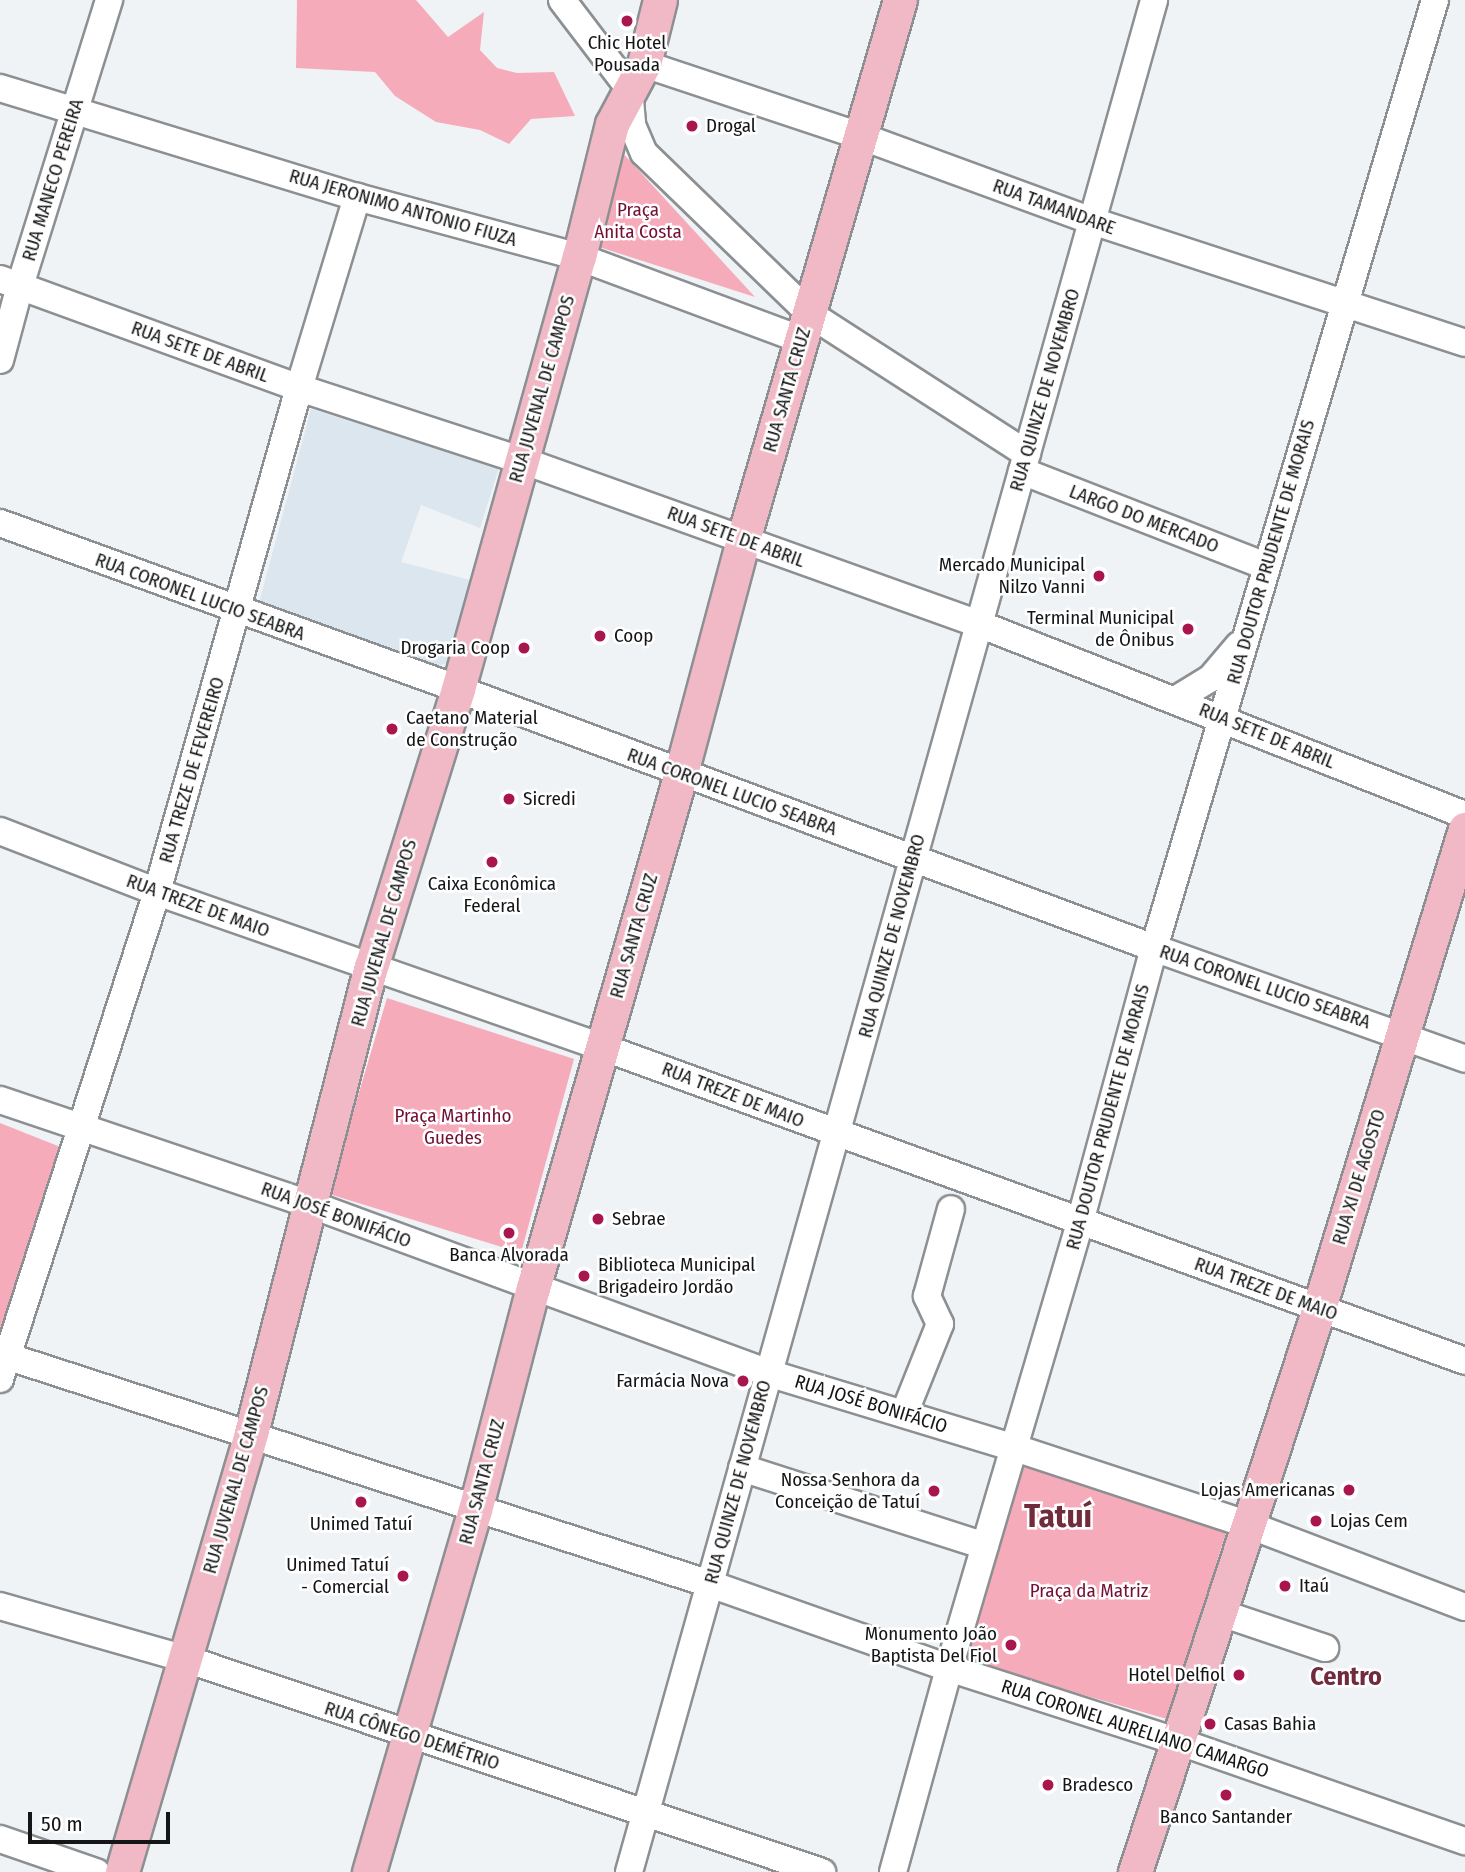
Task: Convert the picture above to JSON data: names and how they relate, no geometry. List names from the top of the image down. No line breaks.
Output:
{"streets":{"main road":["RUA JUVENAL DE CAMPOS","RUA SANTA CRUZ","RUA XI DE AGOSTO"],"street":["RUA MANECO PEREIRA","RUA TAMANDARE","RUA JERONIMO ANTONIO FIUZA","RUA SETE DE ABRIL","RUA QUINZE DE NOVEMBRO","LARGO DO MERCADO","RUA DOUTOR PRUDENTE DE MORAIS","RUA CORONEL LUCIO SEABRA","RUA TREZE DE FEVEREIRO","RUA TREZE DE MAIO","RUA JOSÉ BONIFÁCIO","RUA CORONEL AURELIANO CAMARGO","RUA CÔNEGO DEMÉTRIO"]},"crossings":[["RUA MANECO PEREIRA","RUA JERONIMO ANTONIO FIUZA"],["RUA MANECO PEREIRA","RUA SETE DE ABRIL"],["RUA TAMANDARE","RUA JUVENAL DE CAMPOS"],["RUA TAMANDARE","RUA SANTA CRUZ"],["RUA TAMANDARE","RUA QUINZE DE NOVEMBRO"],["RUA TAMANDARE","RUA DOUTOR PRUDENTE DE MORAIS"],["RUA JERONIMO ANTONIO FIUZA","RUA JUVENAL DE CAMPOS"],["RUA JERONIMO ANTONIO FIUZA","RUA SANTA CRUZ"],["RUA JERONIMO ANTONIO FIUZA","LARGO DO MERCADO"],["RUA JERONIMO ANTONIO FIUZA","RUA TREZE DE FEVEREIRO"],["RUA SETE DE ABRIL","RUA JUVENAL DE CAMPOS"],["RUA SETE DE ABRIL","RUA SANTA CRUZ"],["RUA SETE DE ABRIL","RUA QUINZE DE NOVEMBRO"],["RUA SETE DE ABRIL","RUA DOUTOR PRUDENTE DE MORAIS"],["RUA SETE DE ABRIL","RUA TREZE DE FEVEREIRO"],["RUA JUVENAL DE CAMPOS","RUA CORONEL LUCIO SEABRA"],["RUA JUVENAL DE CAMPOS","RUA TREZE DE MAIO"],["RUA JUVENAL DE CAMPOS","RUA JOSÉ BONIFÁCIO"],["RUA JUVENAL DE CAMPOS","RUA CORONEL AURELIANO CAMARGO"],["RUA JUVENAL DE CAMPOS","RUA CÔNEGO DEMÉTRIO"],["RUA SANTA CRUZ","LARGO DO MERCADO"],["RUA SANTA CRUZ","RUA CORONEL LUCIO SEABRA"],["RUA SANTA CRUZ","RUA TREZE DE MAIO"],["RUA SANTA CRUZ","RUA JOSÉ BONIFÁCIO"],["RUA SANTA CRUZ","RUA CORONEL AURELIANO CAMARGO"],["RUA SANTA CRUZ","RUA CÔNEGO DEMÉTRIO"],["RUA QUINZE DE NOVEMBRO","LARGO DO MERCADO"],["RUA QUINZE DE NOVEMBRO","RUA CORONEL LUCIO SEABRA"],["RUA QUINZE DE NOVEMBRO","RUA TREZE DE MAIO"],["RUA QUINZE DE NOVEMBRO","RUA JOSÉ BONIFÁCIO"],["RUA QUINZE DE NOVEMBRO","RUA CORONEL AURELIANO CAMARGO"],["RUA QUINZE DE NOVEMBRO","RUA CÔNEGO DEMÉTRIO"],["LARGO DO MERCADO","RUA DOUTOR PRUDENTE DE MORAIS"],["RUA DOUTOR PRUDENTE DE MORAIS","RUA CORONEL LUCIO SEABRA"],["RUA DOUTOR PRUDENTE DE MORAIS","RUA TREZE DE MAIO"],["RUA DOUTOR PRUDENTE DE MORAIS","RUA JOSÉ BONIFÁCIO"],["RUA DOUTOR PRUDENTE DE MORAIS","RUA CORONEL AURELIANO CAMARGO"],["RUA CORONEL LUCIO SEABRA","RUA TREZE DE FEVEREIRO"],["RUA CORONEL LUCIO SEABRA","RUA XI DE AGOSTO"],["RUA TREZE DE FEVEREIRO","RUA TREZE DE MAIO"],["RUA TREZE DE FEVEREIRO","RUA JOSÉ BONIFÁCIO"],["RUA TREZE DE FEVEREIRO","RUA CORONEL AURELIANO CAMARGO"],["RUA TREZE DE MAIO","RUA XI DE AGOSTO"],["RUA XI DE AGOSTO","RUA JOSÉ BONIFÁCIO"]],"districts":["Tatuí","Centro"],"parks":["Praça Anita Costa","Praça Martinho Guedes","Praça da Matriz"],"places":["Chic Hotel Pousada","Drogal","Mercado Municipal Nilzo Vanni","Terminal Municipal de Ônibus","Coop","Drogaria Coop","Caetano Material de Construção","Sicredi","Caixa Econômica Federal","Sebrae","Banca Alvorada","Biblioteca Municipal Brigadeiro Jordão","Farmácia Nova","Lojas Americanas","Nossa Senhora da Conceição de Tatuí","Unimed Tatuí","Lojas Cem","Unimed Tatuí - Comercial","Itaú","Monumento João Baptista Del Fiol","Hotel Delfiol","Casas Bahia","Bradesco","Banco Santander"],"scale_bar":"50 m"}
